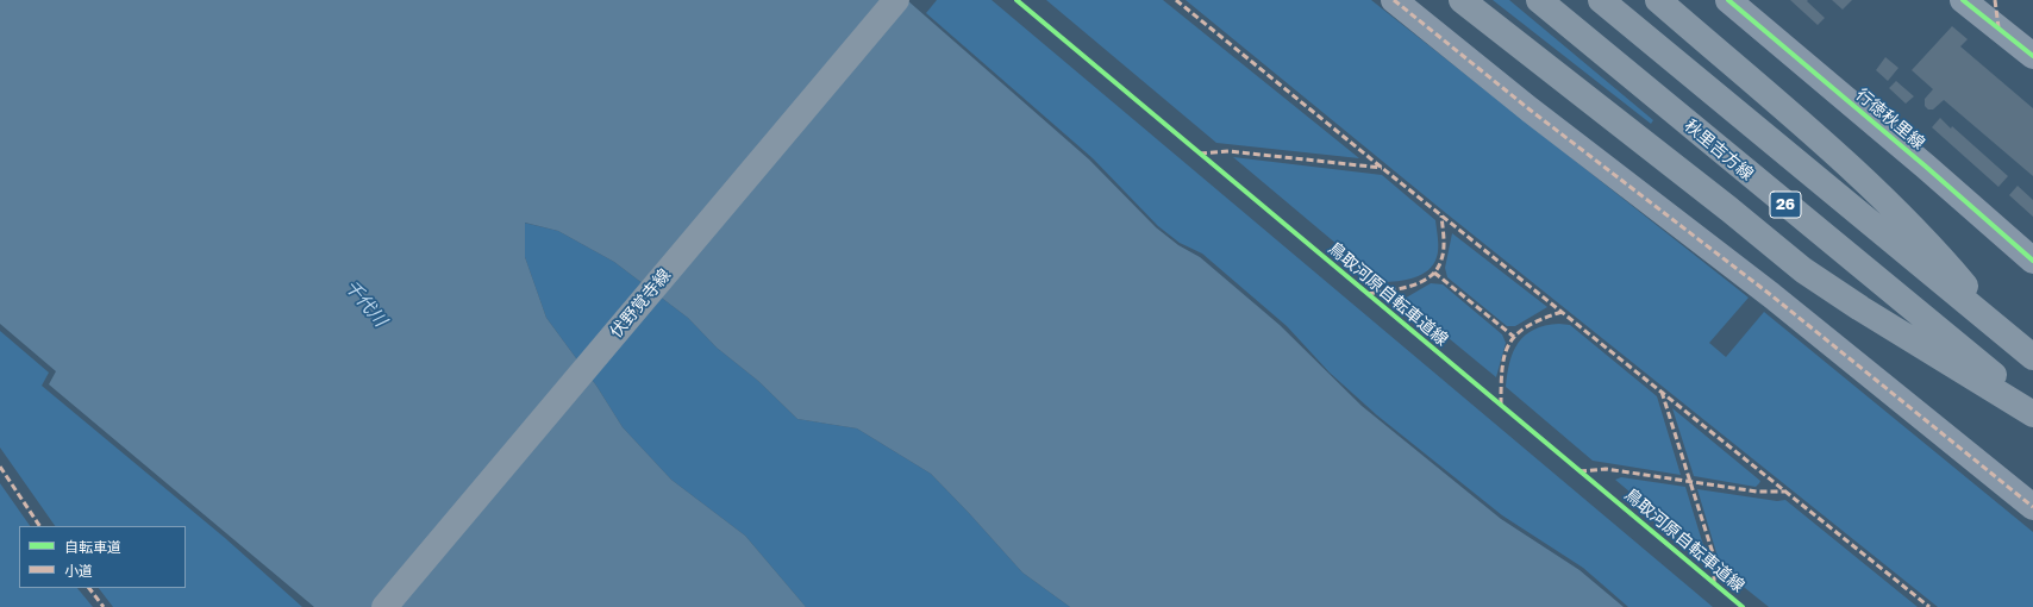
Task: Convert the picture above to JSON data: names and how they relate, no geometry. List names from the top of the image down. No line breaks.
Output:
{"streets":{"main road":["秋里吉方線","26","伏野覚寺線"],"street":["行徳秋里線"],"cycle path":["鳥取河原自転車道線"]},"water":["千代川"],"legend":["自転車道","小道"]}
